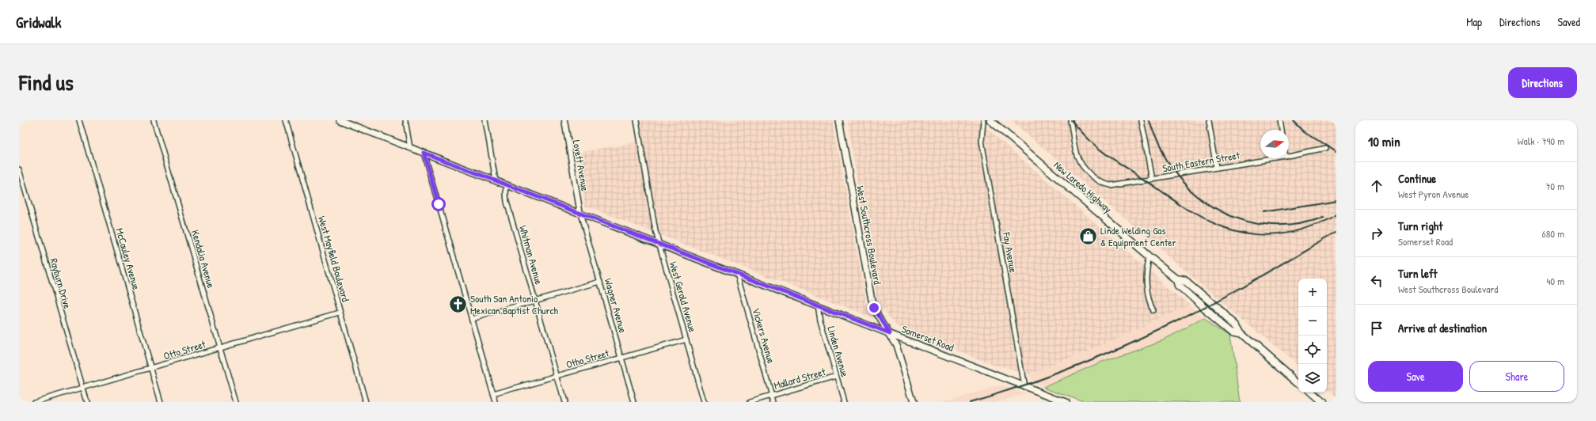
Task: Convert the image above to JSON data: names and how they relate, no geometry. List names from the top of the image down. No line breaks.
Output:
{"streets":{"main road":["New Laredo Highway","West Southcross Boulevard","Somerset Road"],"street":["South Eastern Street","Lovett Avenue","Fay Avenue","Whitman Avenue","McCauley Avenue","Kendalia Avenue","West Mayfield Boulevard","Rayburn Drive","West Gerald Avenue","Wagner Avenue","Vickers Avenue","Otto Street","Linden Avenue","Otho Street","Mallard Street"]},"crossings":[["Lovett Avenue","Wagner Avenue"],["Lovett Avenue","Somerset Road"],["West Southcross Boulevard","Somerset Road"],["Fay Avenue","Somerset Road"],["Whitman Avenue","Somerset Road"],["Whitman Avenue","Otho Street"],["McCauley Avenue","Otto Street"],["Kendalia Avenue","Otto Street"],["West Mayfield Boulevard","Otto Street"],["Rayburn Drive","Otto Street"],["West Gerald Avenue","Somerset Road"],["West Gerald Avenue","Otho Street"],["Wagner Avenue","Somerset Road"],["Wagner Avenue","Otho Street"],["Vickers Avenue","Somerset Road"],["Vickers Avenue","Mallard Street"],["Somerset Road","Linden Avenue"],["Linden Avenue","Mallard Street"]],"places":{"shop":["Linde Welding Gas & Equipment Center"],"church":["South San Antonio Mexican Baptist Church"]},"north":"right","page":{"header":"Gridwalk","nav":["Map","Directions","Saved"],"title":"Find us","buttons":["Directions",["Save","Share"]],"heading":["10 min","Walk · 790 m"],"list":[["Continue","West Pyron Avenue","70 m"],["Turn right","Somerset Road","680 m"],["Turn left","West Southcross Boulevard","40 m"],"Arrive at destination"],"map_buttons":["+","−"]}}
